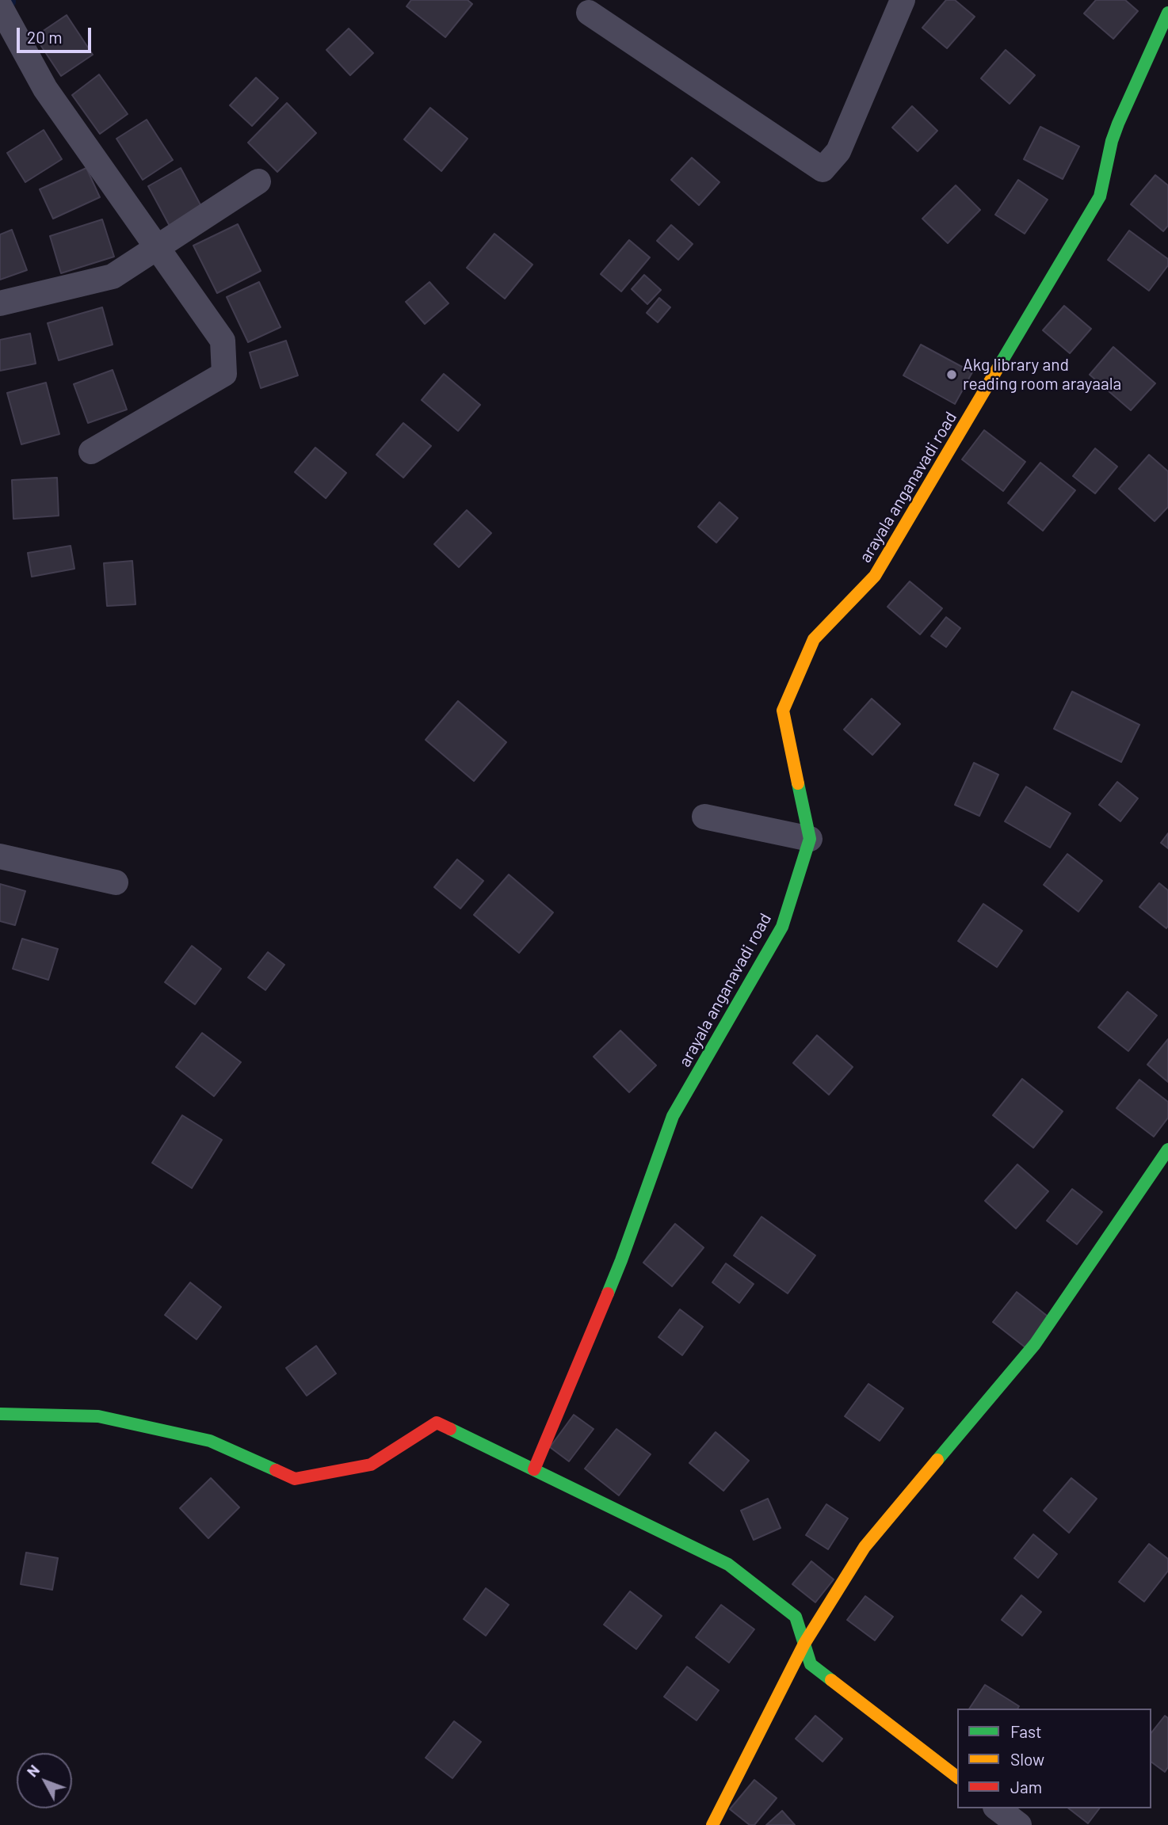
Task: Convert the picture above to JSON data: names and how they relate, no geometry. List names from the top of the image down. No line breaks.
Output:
{"streets":{"street":["arayala anganavadi road"]},"places":["Akg library and reading room arayaala"],"legend":["Fast","Slow","Jam"],"scale_bar":"20 m","north":"top left"}
